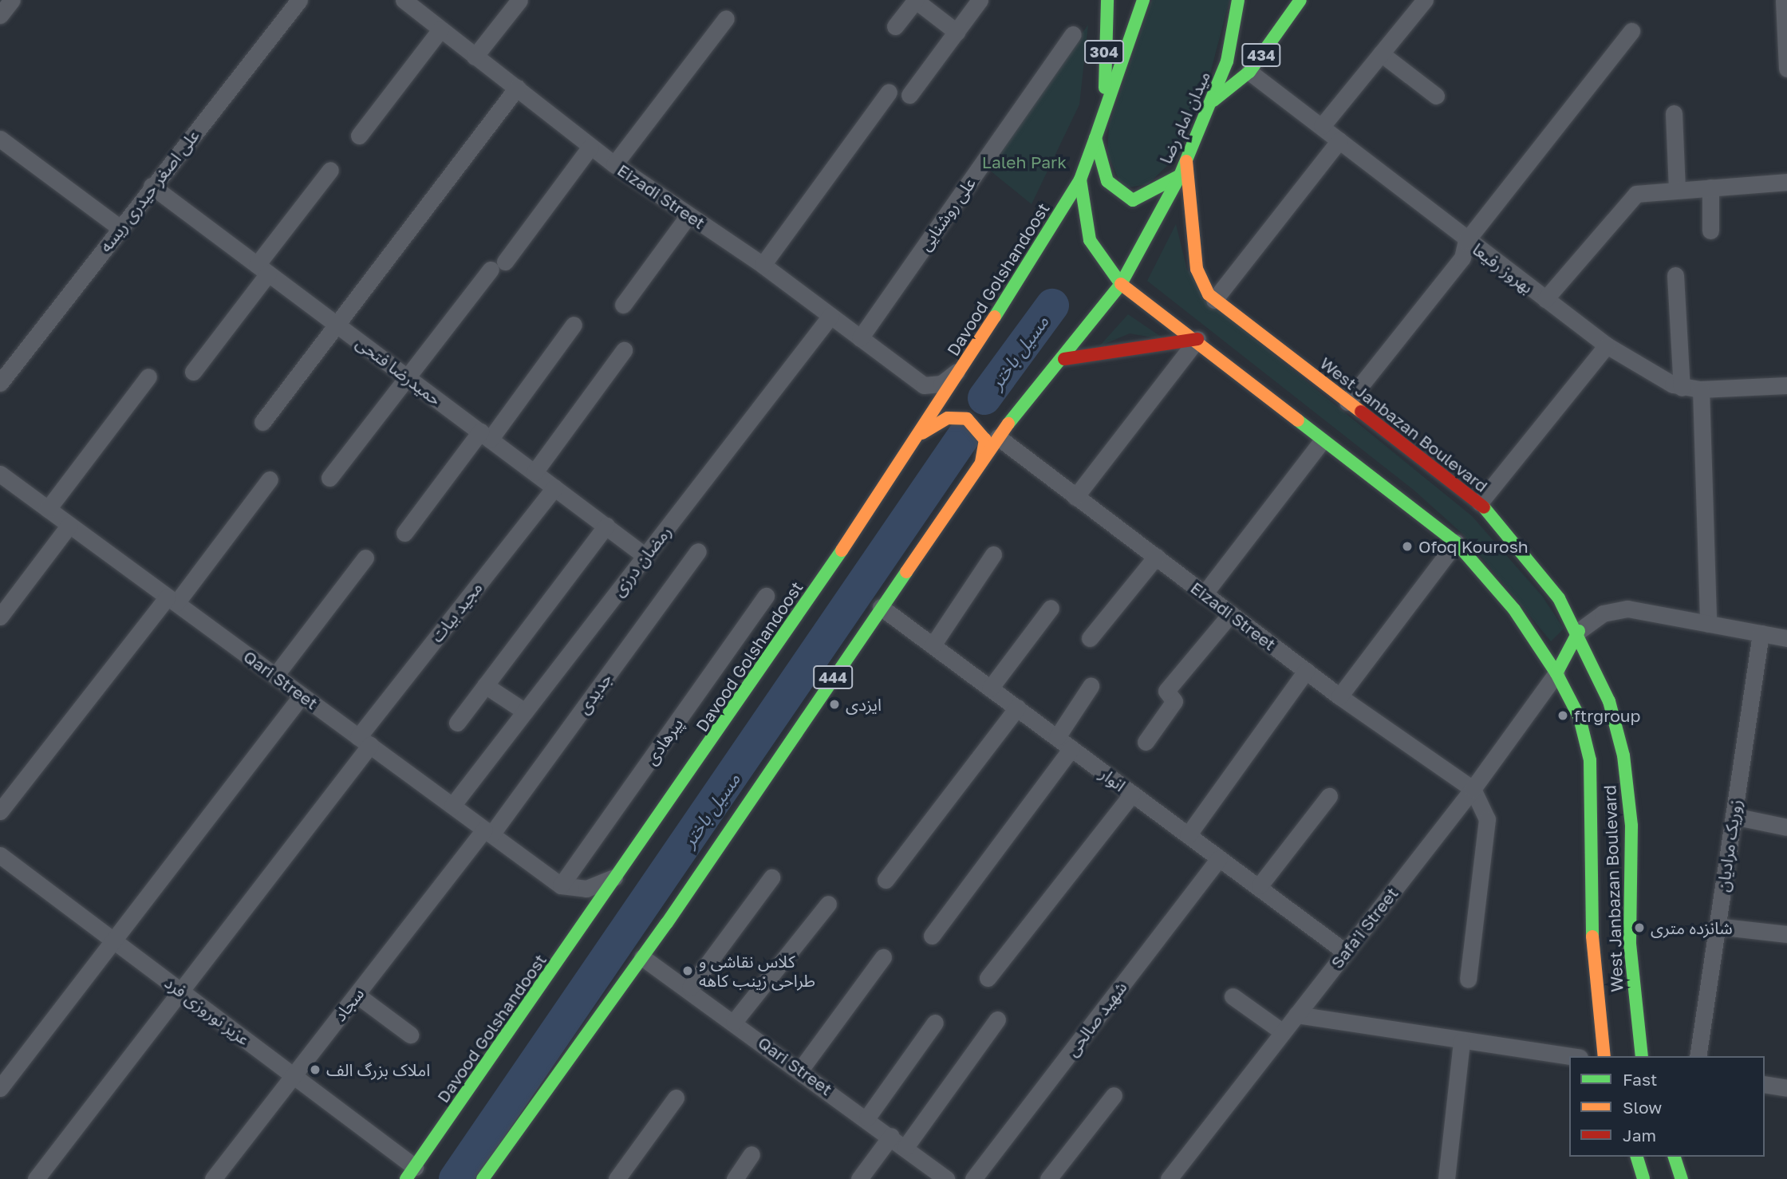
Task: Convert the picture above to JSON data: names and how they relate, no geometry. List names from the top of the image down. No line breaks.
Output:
{"streets":{"main road":["304","434","میدان امام رضا","Davood Golshandoost","West Janbazan Boulevard","444"],"street":["علی اصغر حیدری ریسه","Eizadi Street","علی روشنایی","بهروز رفیعا","حمیدرضا فتحی","رمضان درزی","مجید بیات","Qari Street","جدیدی","پیرهادی","انوار","زوریک مرادیان","Safa'i Street","سجاد","عزیز نوروزی فرد","شهید صالحی"]},"crossings":[["434","میدان امام رضا"],["434","بهروز رفیعا"],["میدان امام رضا","Davood Golshandoost"],["میدان امام رضا","West Janbazan Boulevard"],["میدان امام رضا","444"],["علی اصغر حیدری ریسه","حمیدرضا فتحی"],["Eizadi Street","علی روشنایی"],["Eizadi Street","Davood Golshandoost"],["Eizadi Street","رمضان درزی"],["Eizadi Street","444"],["Eizadi Street","Safa'i Street"],["Davood Golshandoost","West Janbazan Boulevard"],["Davood Golshandoost","عزیز نوروزی فرد"],["حمیدرضا فتحی","رمضان درزی"],["حمیدرضا فتحی","مجید بیات"],["West Janbazan Boulevard","444"],["West Janbazan Boulevard","Safa'i Street"],["رمضان درزی","Qari Street"],["مجید بیات","Qari Street"],["مجید بیات","عزیز نوروزی فرد"],["444","Qari Street"],["444","انوار"],["Qari Street","جدیدی"],["Qari Street","پیرهادی"],["Qari Street","سجاد"],["جدیدی","سجاد"],["انوار","Safa'i Street"],["انوار","شهید صالحی"],["سجاد","عزیز نوروزی فرد"]],"water":["مسیل باختر"],"parks":["Laleh Park"],"places":["Ofoq Kourosh","ایزدی","ftrgroup","شانزده متری","کلاس نقاشی و طراحی زینب کاهه","املاک بزرگ الف"],"legend":["Fast","Slow","Jam"]}
